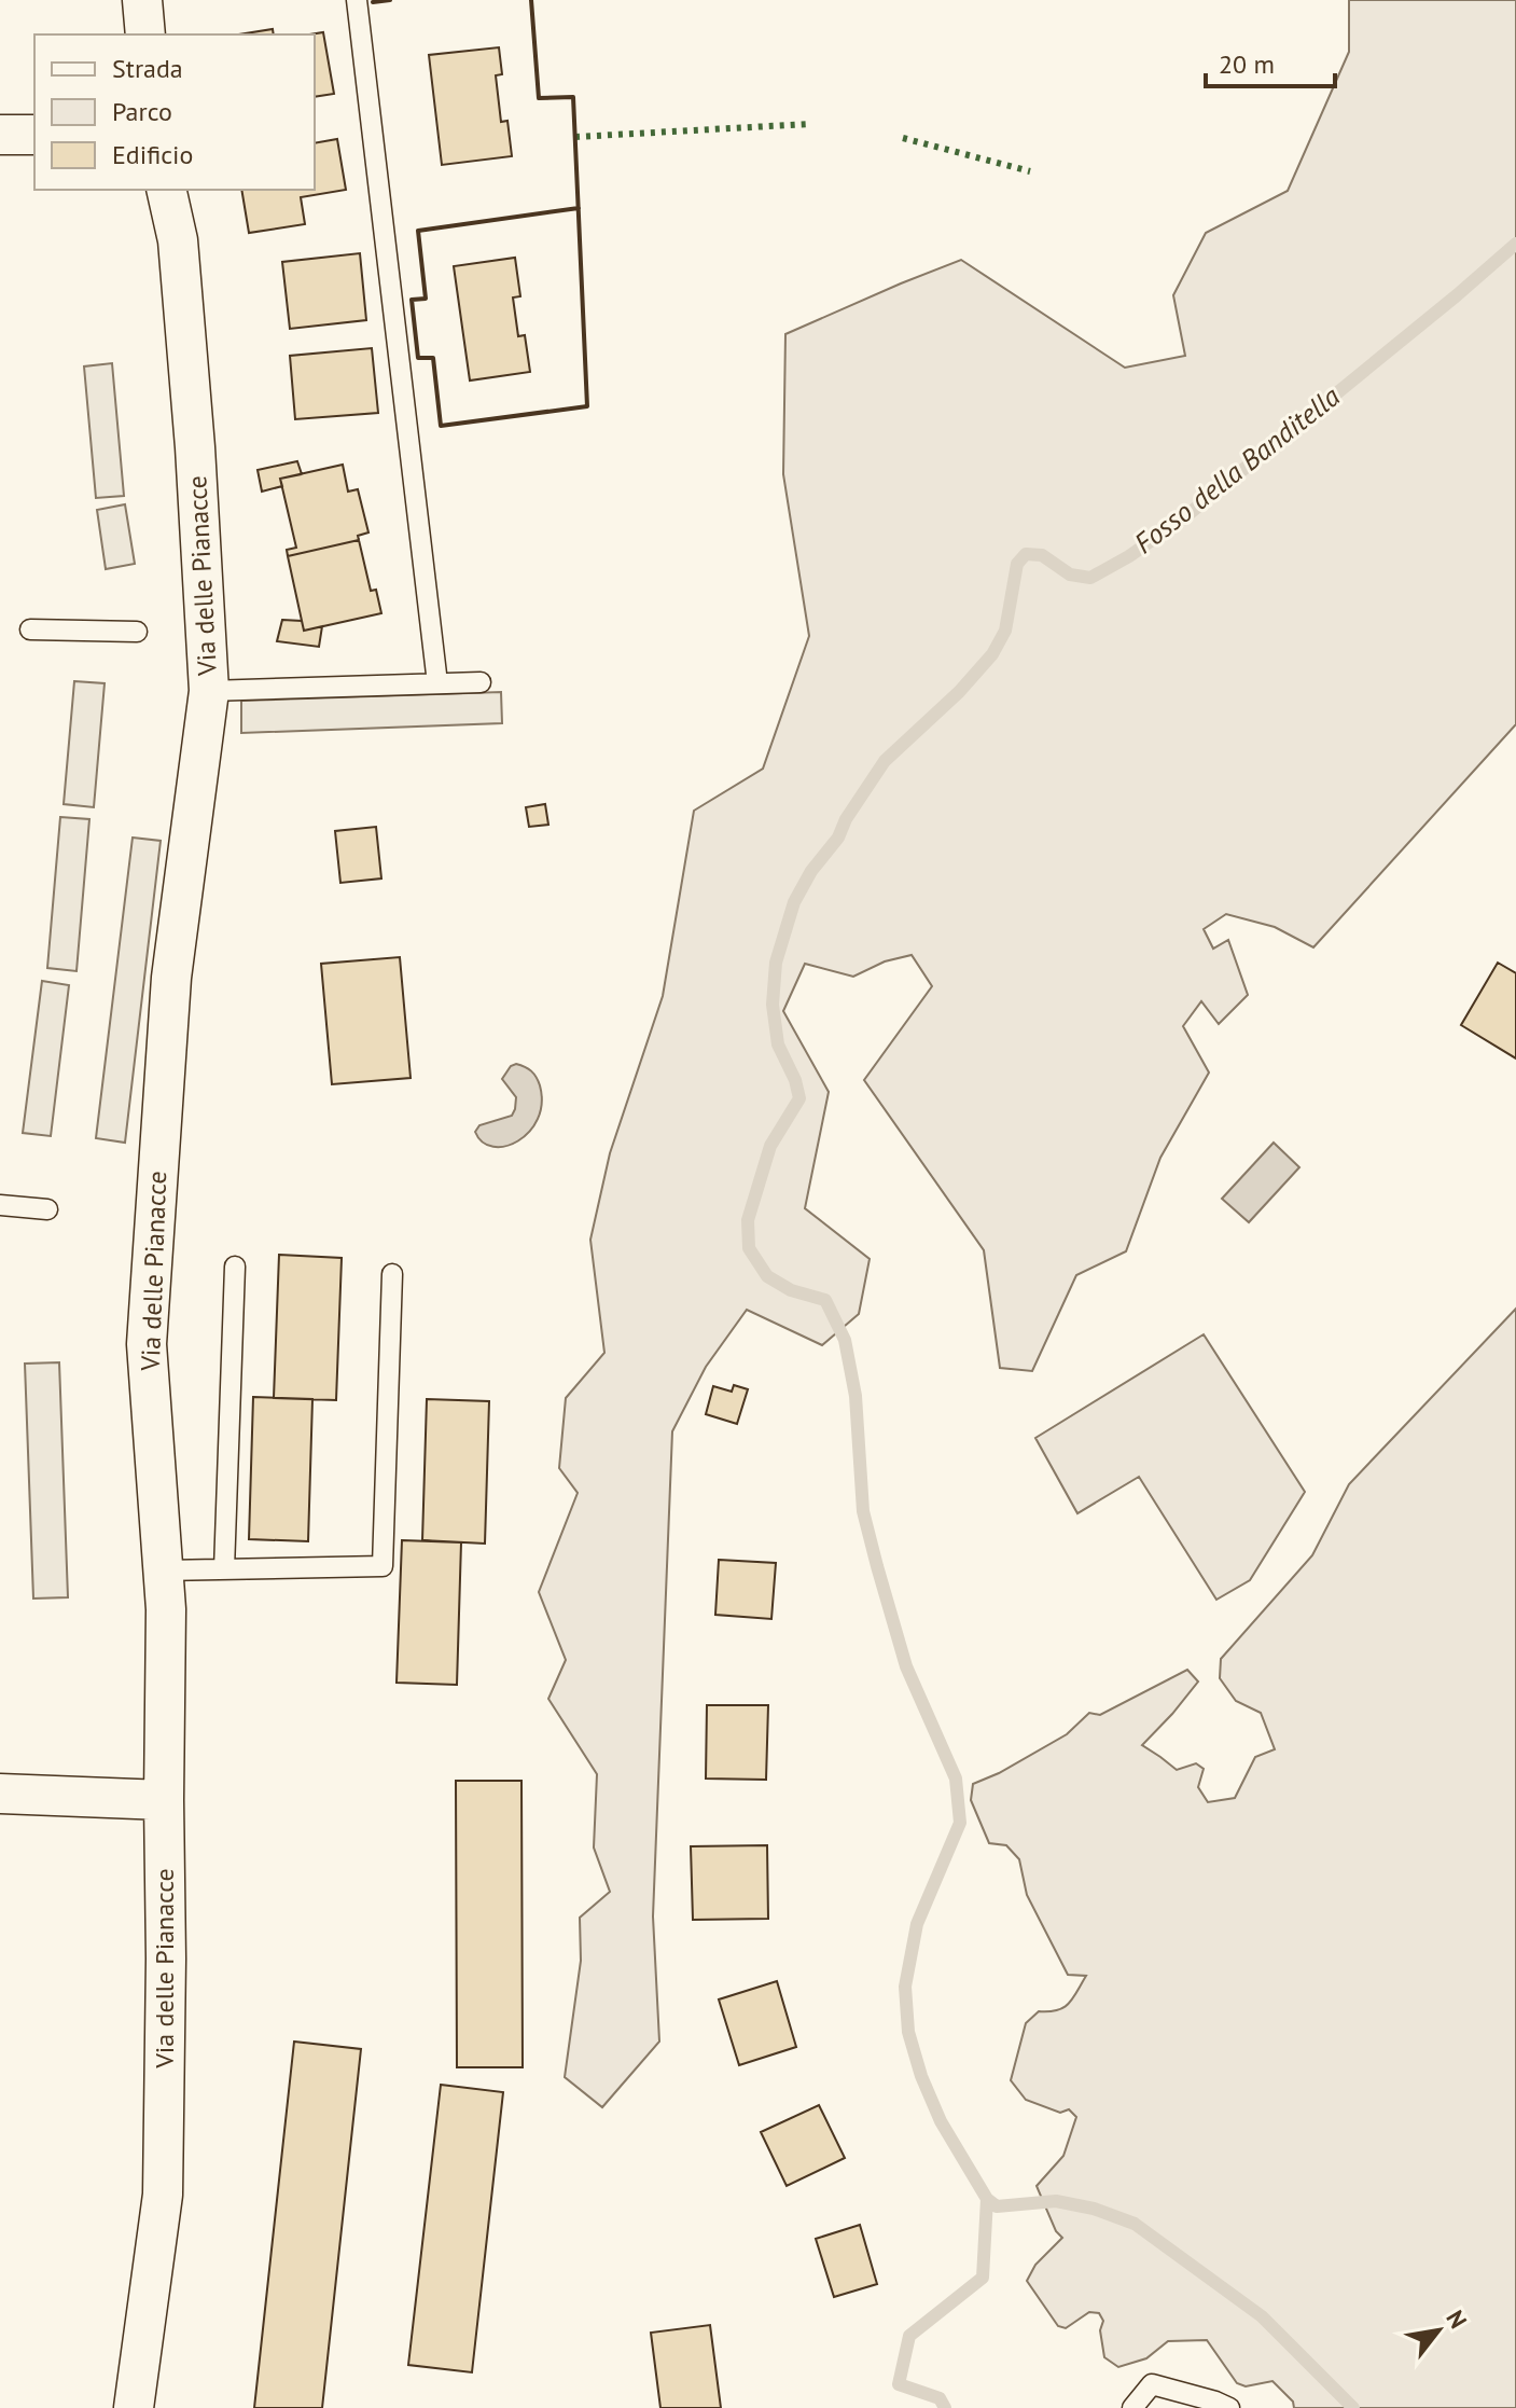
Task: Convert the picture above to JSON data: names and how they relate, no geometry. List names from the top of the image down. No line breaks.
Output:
{"streets":{"street":["Via delle Pianacce"]},"water":["Fosso della Banditella"],"legend":["Strada","Parco","Edificio"],"scale_bar":"20 m","north":"top right"}
